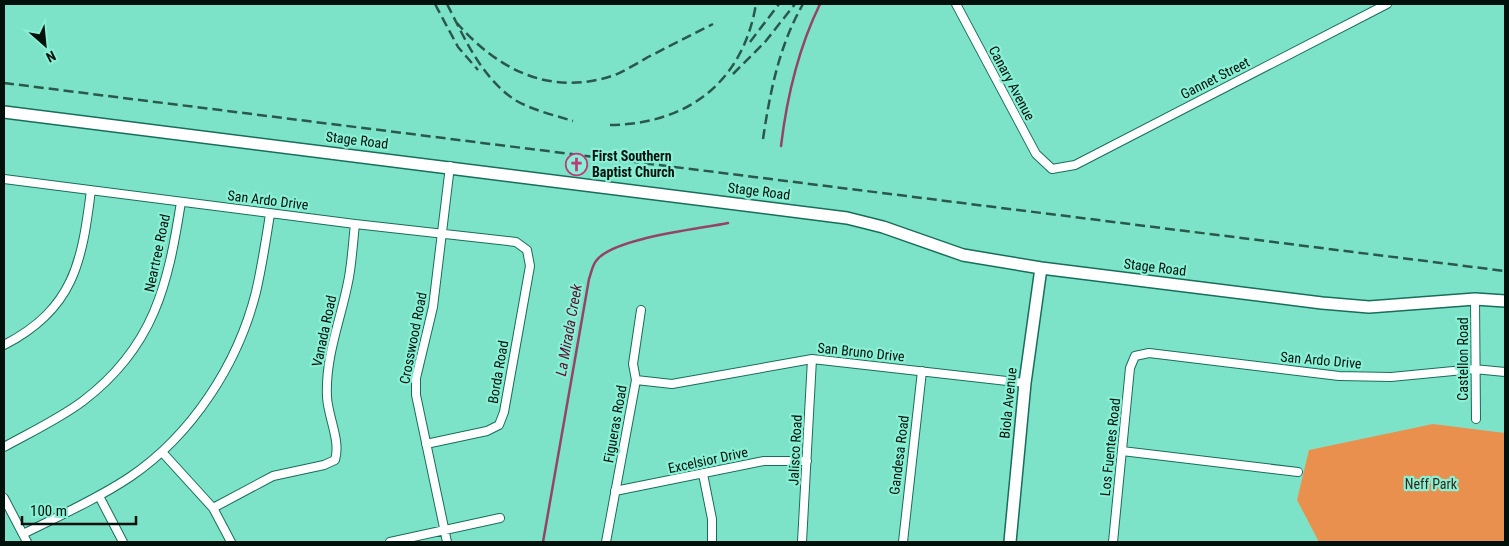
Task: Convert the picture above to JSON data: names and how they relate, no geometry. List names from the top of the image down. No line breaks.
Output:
{"streets":{"main road":["Stage Road","Biola Avenue"],"street":["Gannet Street","Canary Avenue","San Ardo Drive","Neartree Road","Vanada Road","Crosswood Road","San Bruno Drive","Castellon Road","Borda Road","Figueras Road","Los Fuentes Road","Jalisco Road","Gandesa Road","Excelsior Drive"]},"crossings":[["Gannet Street","Canary Avenue"],["Stage Road","Crosswood Road"],["Stage Road","Castellon Road"],["Stage Road","Biola Avenue"],["San Ardo Drive","Neartree Road"],["San Ardo Drive","Vanada Road"],["San Ardo Drive","Crosswood Road"],["San Ardo Drive","Castellon Road"],["San Ardo Drive","Borda Road"],["San Ardo Drive","Los Fuentes Road"],["Crosswood Road","Borda Road"],["San Bruno Drive","Biola Avenue"],["San Bruno Drive","Figueras Road"],["San Bruno Drive","Jalisco Road"],["San Bruno Drive","Gandesa Road"],["Figueras Road","Excelsior Drive"],["Jalisco Road","Excelsior Drive"]],"water":["La Mirada Creek"],"parks":["Neff Park"],"places":{"church":["First Southern Baptist Church"]},"scale_bar":"100 m","north":"bottom right"}
